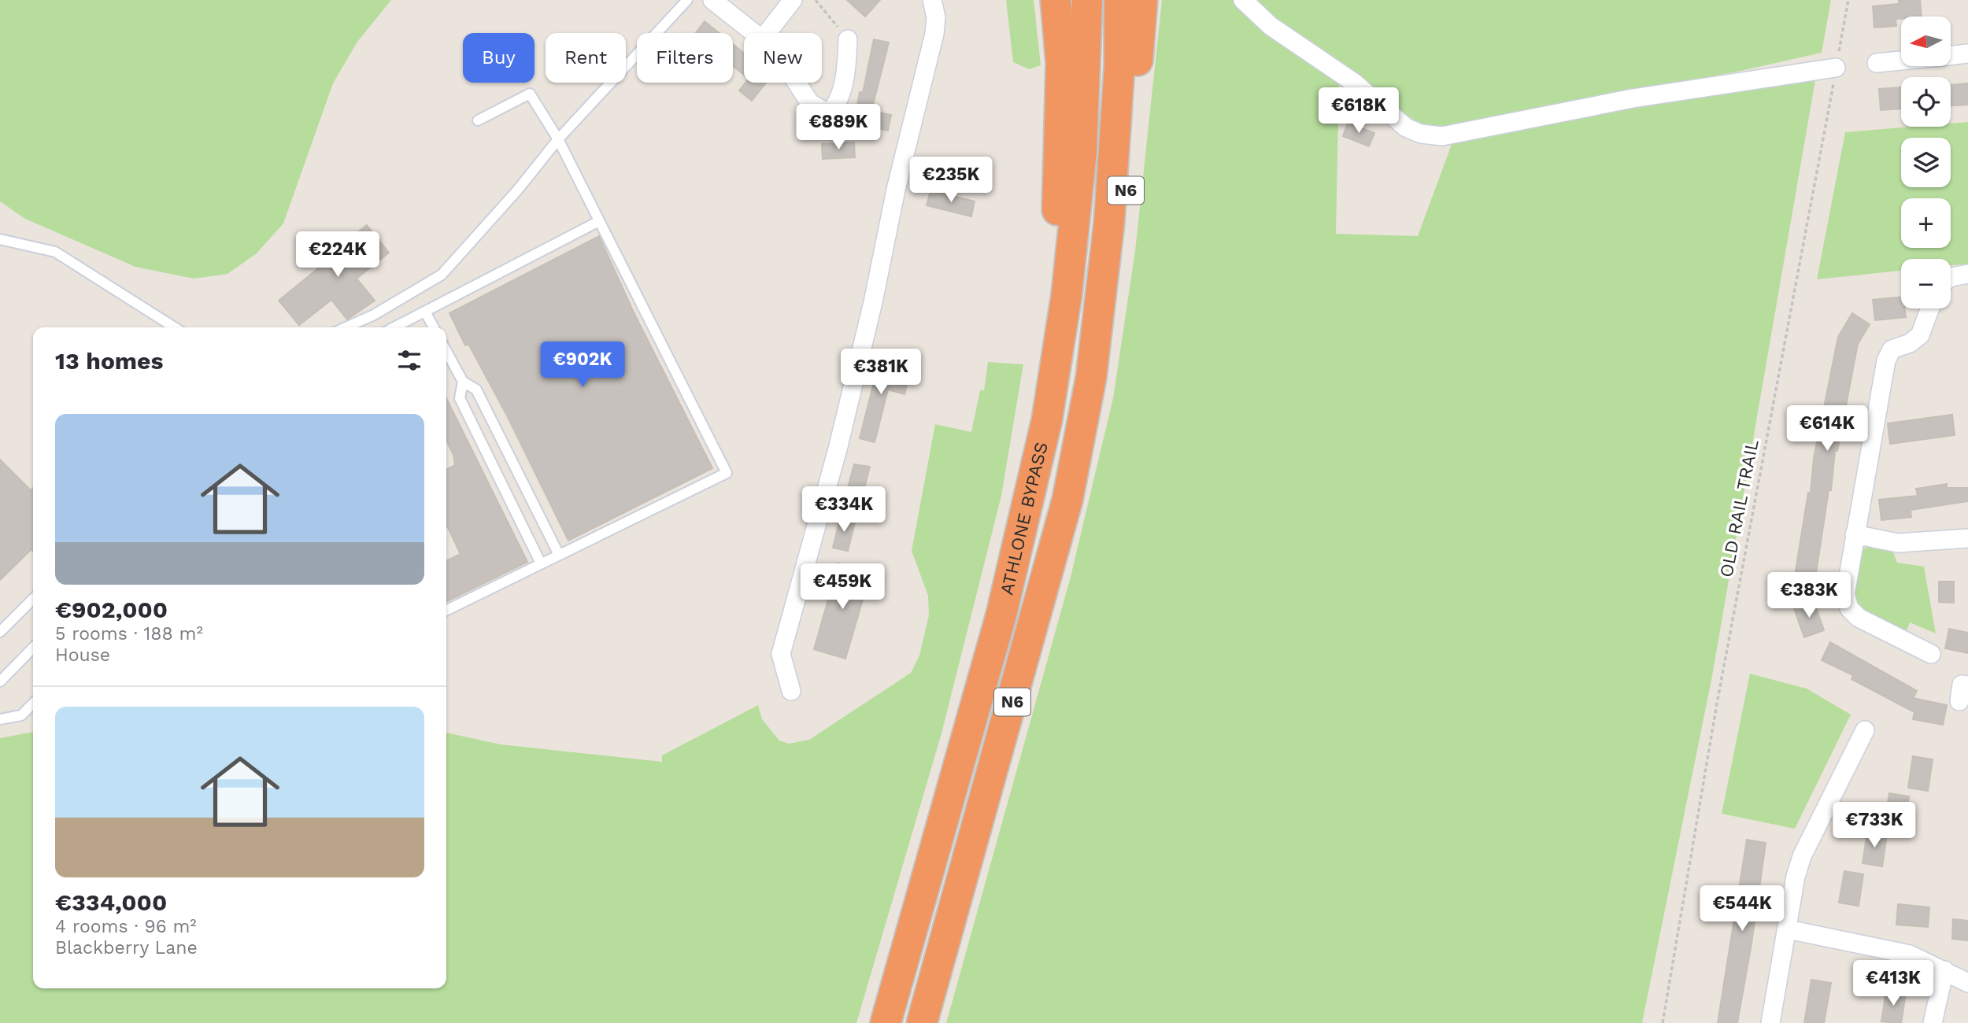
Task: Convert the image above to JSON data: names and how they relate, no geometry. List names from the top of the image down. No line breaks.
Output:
{"streets":{"highway":["N6","ATHLONE BYPASS"],"path":["OLD RAIL TRAIL"]},"crossings":[["N6","ATHLONE BYPASS"]],"north":"left","page":{"map_buttons":["+","−"],"chip":["Buy","Rent","Filters","New"],"price":["€618K","€889K","€235K","€224K","€902K","€381K","€614K","€334K","€459K","€383K","€733K","€544K","€413K"],"heading":"13 homes","list":[{"name":"€902,000","note":"5 rooms · 188 m² · House"},{"name":"€334,000","note":"4 rooms · 96 m² · Blackberry Lane"}]}}
